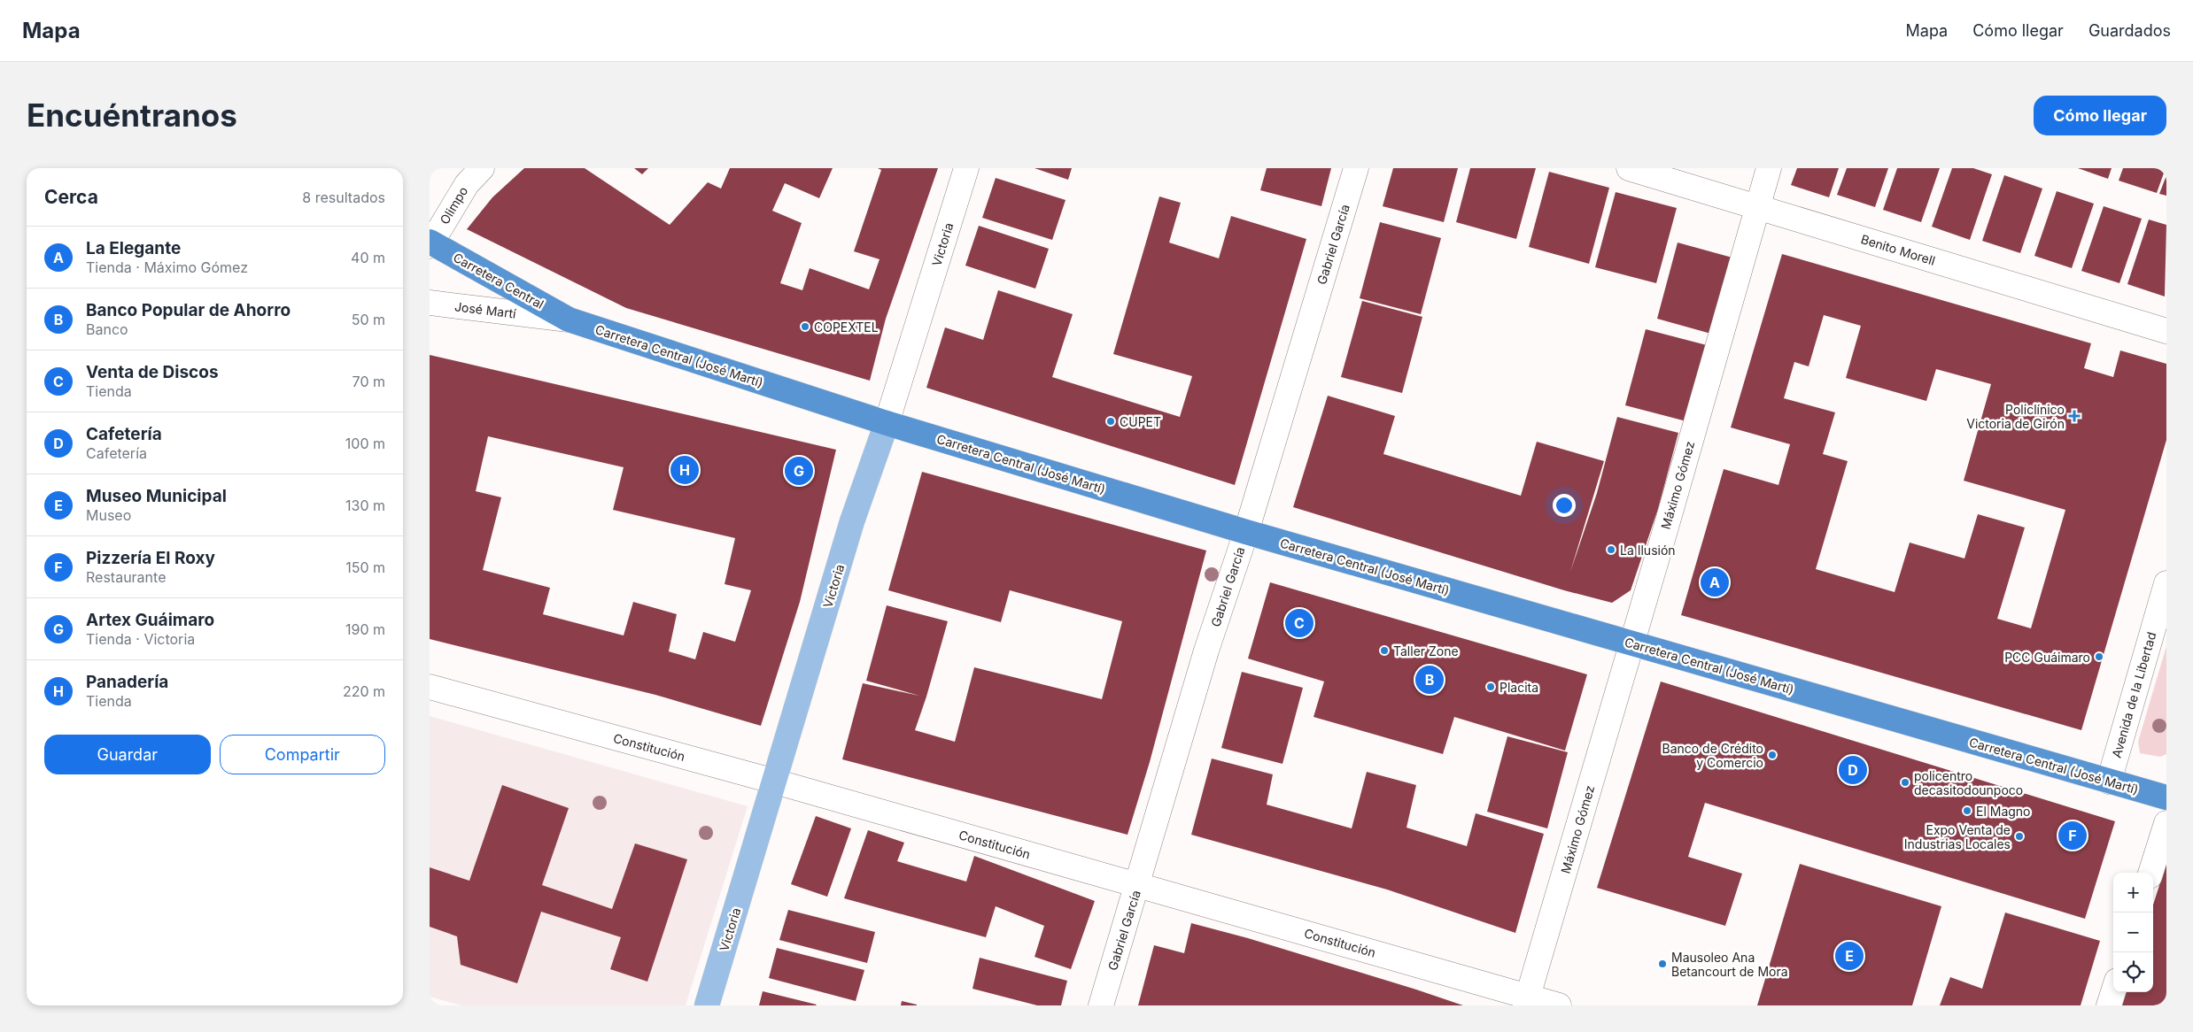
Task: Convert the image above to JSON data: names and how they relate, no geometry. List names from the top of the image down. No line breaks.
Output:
{"streets":{"highway":["Carretera Central","Carretera Central (José Martí)"],"main road":["Victoria"],"street":["Olimpo","Gabriel García","Benito Morell","José Martí","Máximo Gómez","Avenida de la Libertad","Constitución"]},"crossings":[["Olimpo","Carretera Central"],["Victoria","Carretera Central (José Martí)"],["Victoria","Constitución"],["Gabriel García","Carretera Central (José Martí)"],["Gabriel García","Constitución"],["Benito Morell","Máximo Gómez"],["Carretera Central","José Martí"],["Carretera Central","Carretera Central (José Martí)"],["José Martí","Carretera Central (José Martí)"],["Carretera Central (José Martí)","Máximo Gómez"],["Carretera Central (José Martí)","Avenida de la Libertad"],["Máximo Gómez","Constitución"]],"places":{"other":["COPEXTEL","CUPET","La Ilusión","Taller Zone","PCC Guáimaro","Placita","Banco de Crédito y Comercio","policentro decasitodounpoco","El Magno","Expo Venta de Industrias Locales","Mausoleo Ana Betancourt de Mora"],"health":["Policlínico Victoria de Girón"]},"page":{"header":"Mapa","nav":["Mapa","Cómo llegar","Guardados"],"buttons":["Cómo llegar",["Guardar","Compartir"]],"title":"Encuéntranos","heading":["Cerca","8 resultados"],"list":[{"mark":"A","name":"La Elegante","note":"Tienda · Máximo Gómez","value":"40 m"},{"mark":"B","name":"Banco Popular de Ahorro","note":"Banco","value":"50 m"},{"mark":"C","name":"Venta de Discos","note":"Tienda","value":"70 m"},{"mark":"D","name":"Cafetería","note":"Cafetería","value":"100 m"},{"mark":"E","name":"Museo Municipal","note":"Museo","value":"130 m"},{"mark":"F","name":"Pizzería El Roxy","note":"Restaurante","value":"150 m"},{"mark":"G","name":"Artex Guáimaro","note":"Tienda · Victoria","value":"190 m"},{"mark":"H","name":"Panadería","note":"Tienda","value":"220 m"}],"pins":["H","G","A","C","B","D","F","E"],"map_buttons":["+","−"]}}
